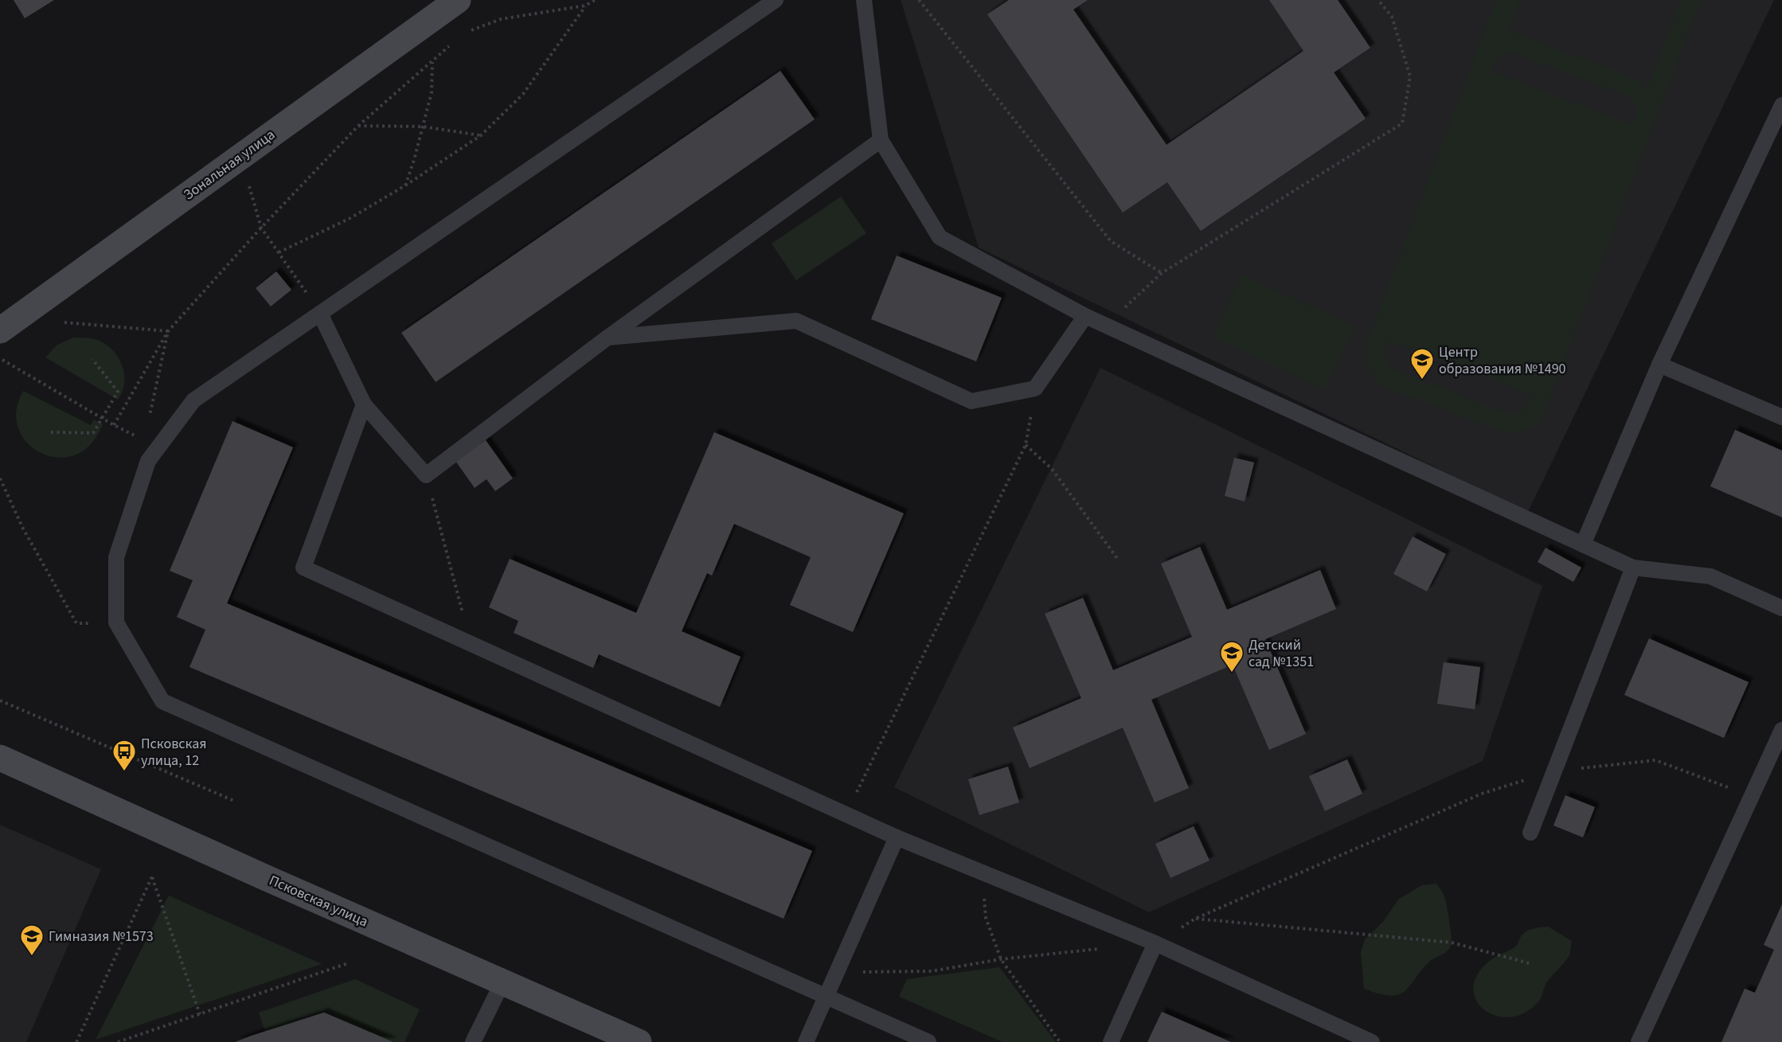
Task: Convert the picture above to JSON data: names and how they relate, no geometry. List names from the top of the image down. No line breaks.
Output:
{"streets":{"street":["Зональная улица","Псковская улица"]},"places":{"school or university":["Центр образования №1490","Детский сад №1351","Гимназия №1573"],"bus stop":["Псковская улица, 12"]}}
